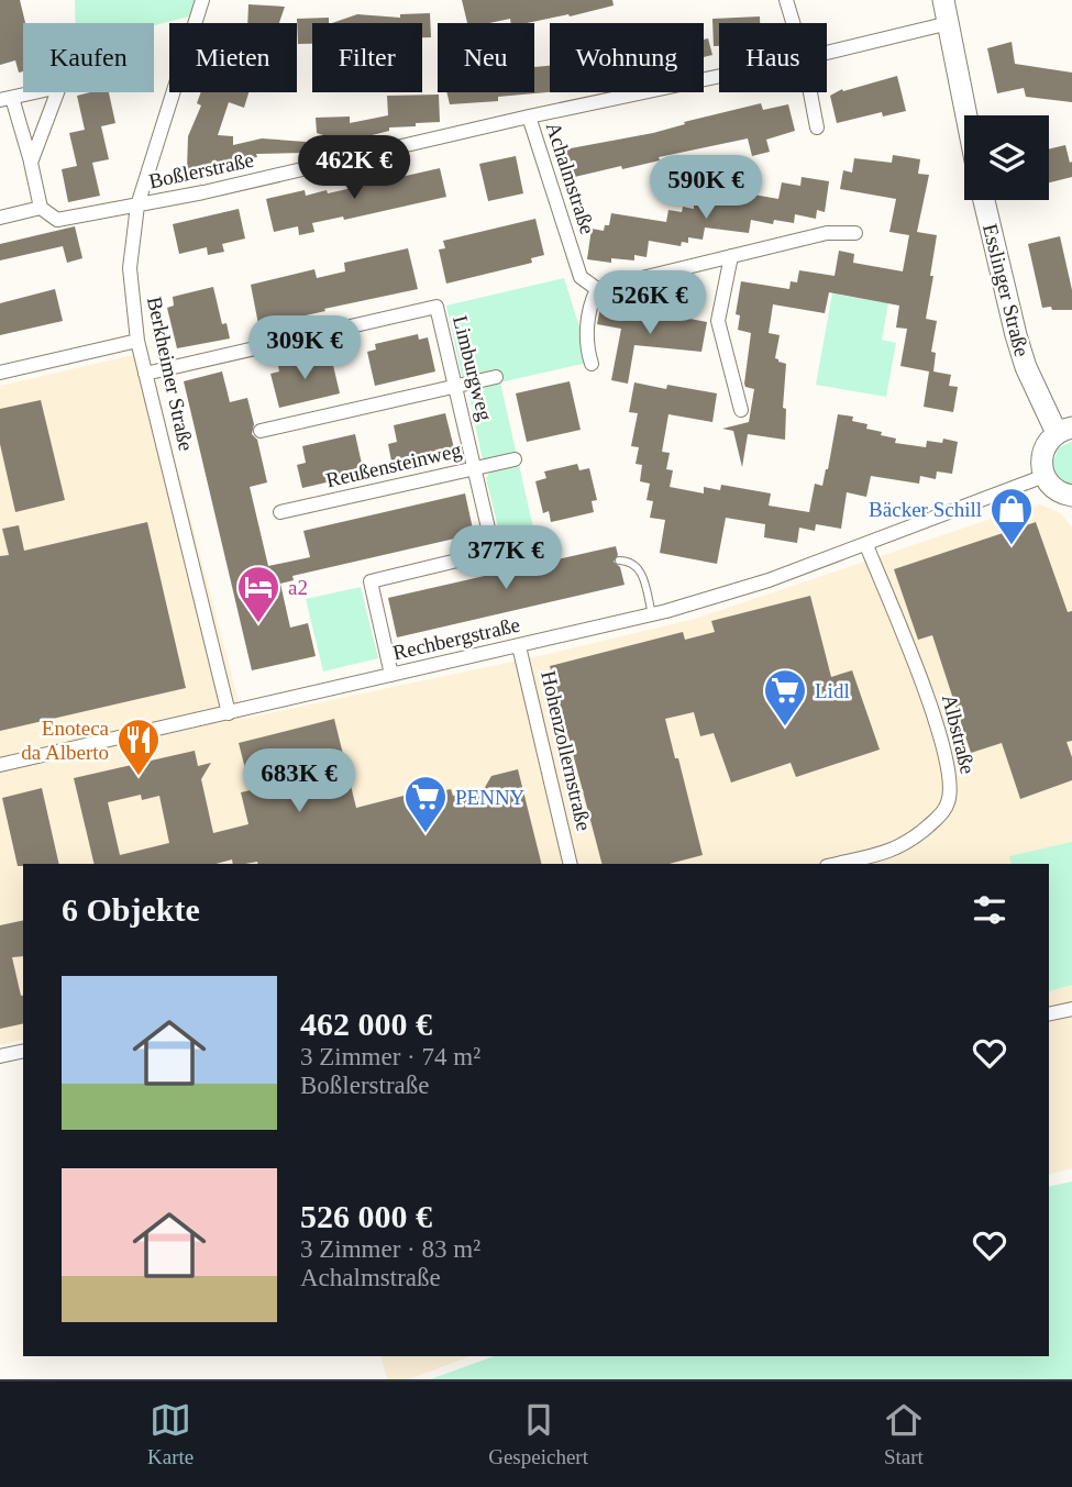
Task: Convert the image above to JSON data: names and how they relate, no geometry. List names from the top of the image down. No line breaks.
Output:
{"streets":{"main road":["Esslinger Straße"],"street":["Boßlerstraße","Achalmstraße","Limburgweg","Berkheimer Straße","Reußensteinweg","Rechbergstraße","Albstraße","Hohenzollernstraße"]},"crossings":[["Boßlerstraße","Achalmstraße"],["Boßlerstraße","Berkheimer Straße"],["Esslinger Straße","Rechbergstraße"],["Limburgweg","Berkheimer Straße"],["Limburgweg","Reußensteinweg"],["Berkheimer Straße","Rechbergstraße"],["Rechbergstraße","Albstraße"],["Rechbergstraße","Hohenzollernstraße"]],"places":{"shop":["Bäcker Schill"],"hotel":["a2"],"supermarket":["Lidl","PENNY"],"restaurant":["Enoteca da Alberto"]},"page":{"chip":["Kaufen","Mieten","Filter","Neu","Wohnung","Haus"],"price":["462K €","590K €","526K €","309K €","377K €","683K €"],"heading":"6 Objekte","list":[{"name":"462 000 €","note":"3 Zimmer · 74 m² · Boßlerstraße"},{"name":"526 000 €","note":"3 Zimmer · 83 m² · Achalmstraße"}],"tabs":["Karte","Gespeichert","Start"]}}
